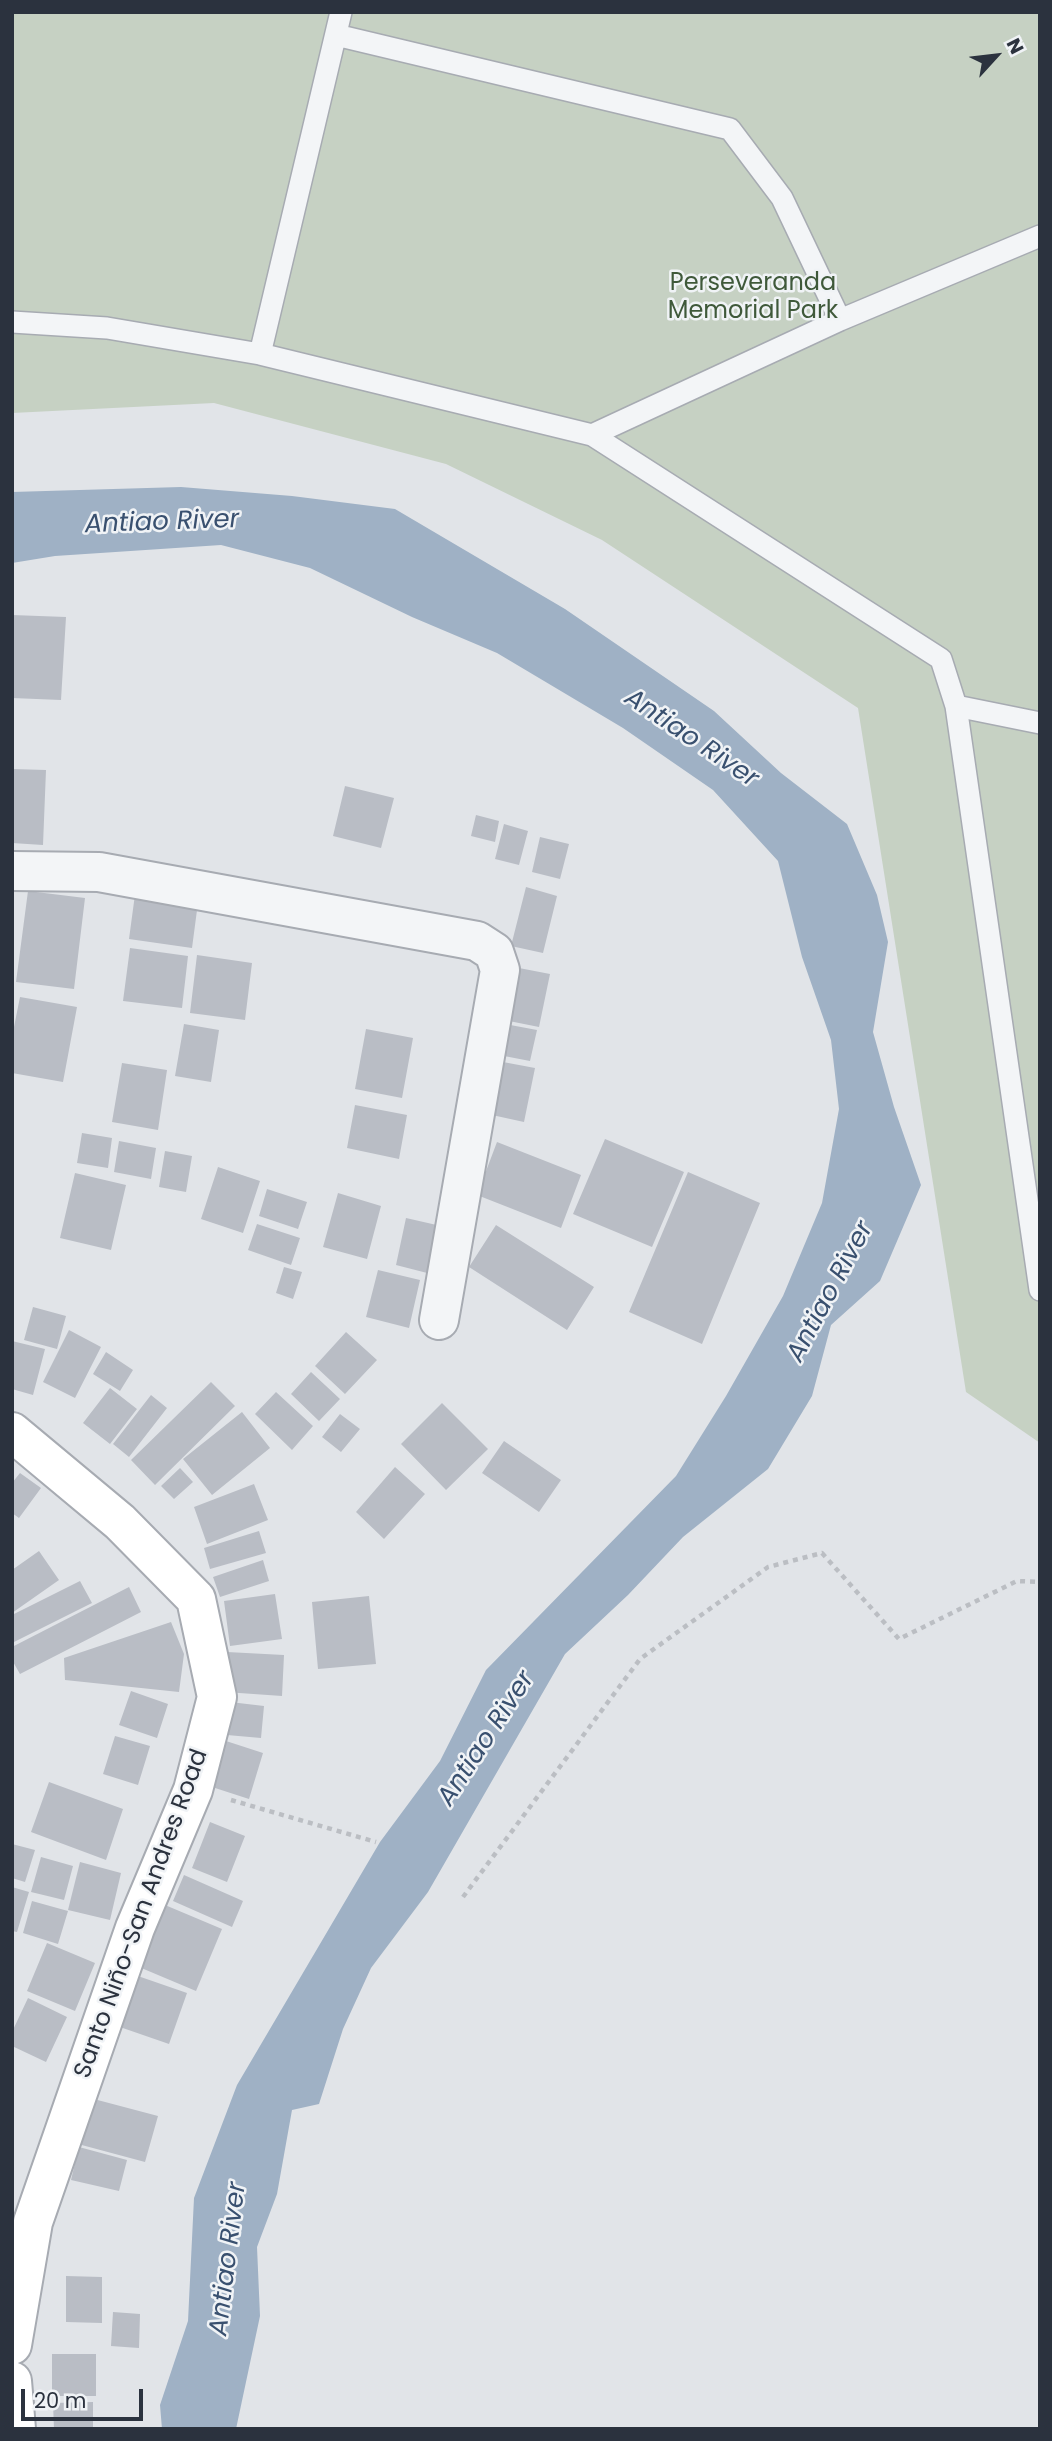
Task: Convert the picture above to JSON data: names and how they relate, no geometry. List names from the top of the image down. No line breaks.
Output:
{"streets":{"street":["Santo Niño-San Andres Road"]},"water":["Antiao River"],"parks":["Perseveranda Memorial Park"],"scale_bar":"20 m","north":"top right"}
